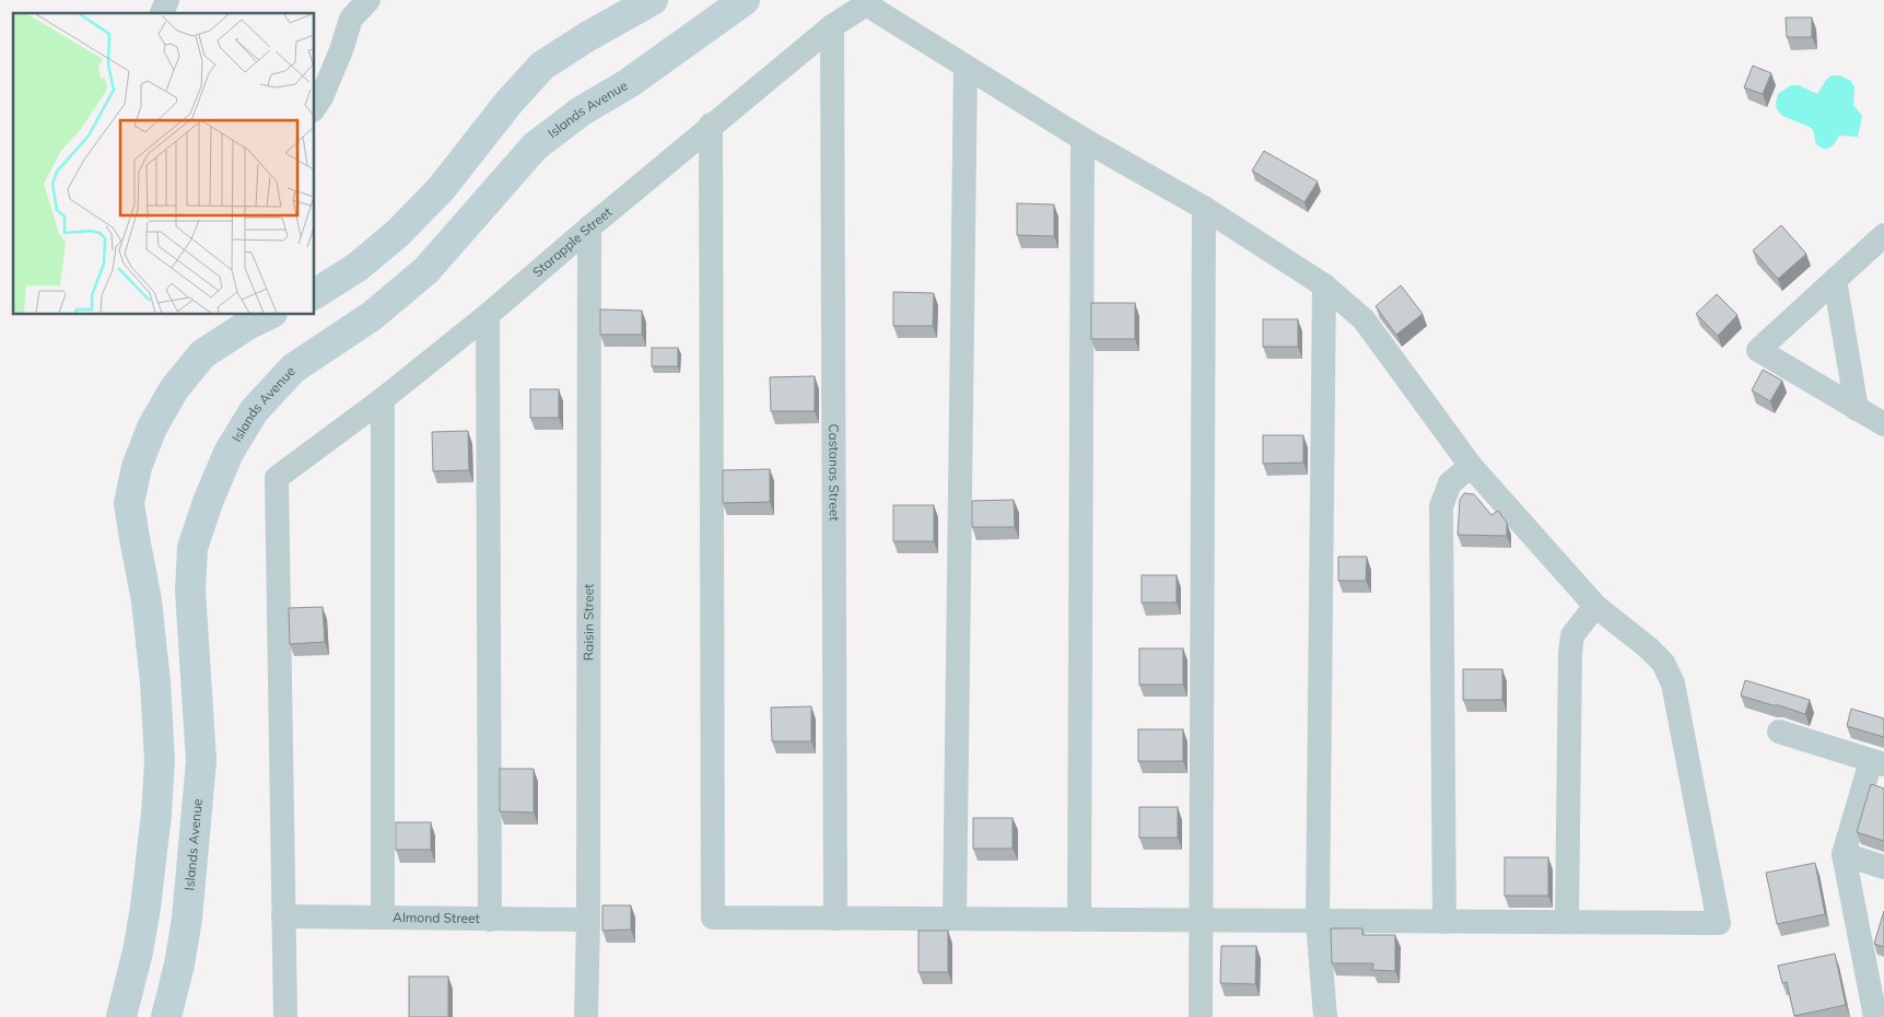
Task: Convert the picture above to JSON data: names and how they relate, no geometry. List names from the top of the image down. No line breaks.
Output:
{"streets":{"street":["Islands Avenue","Starapple Street","Castanas Street","Raisin Street","Almond Street"]},"crossings":[["Starapple Street","Castanas Street"],["Starapple Street","Raisin Street"],["Starapple Street","Almond Street"],["Raisin Street","Almond Street"]]}
